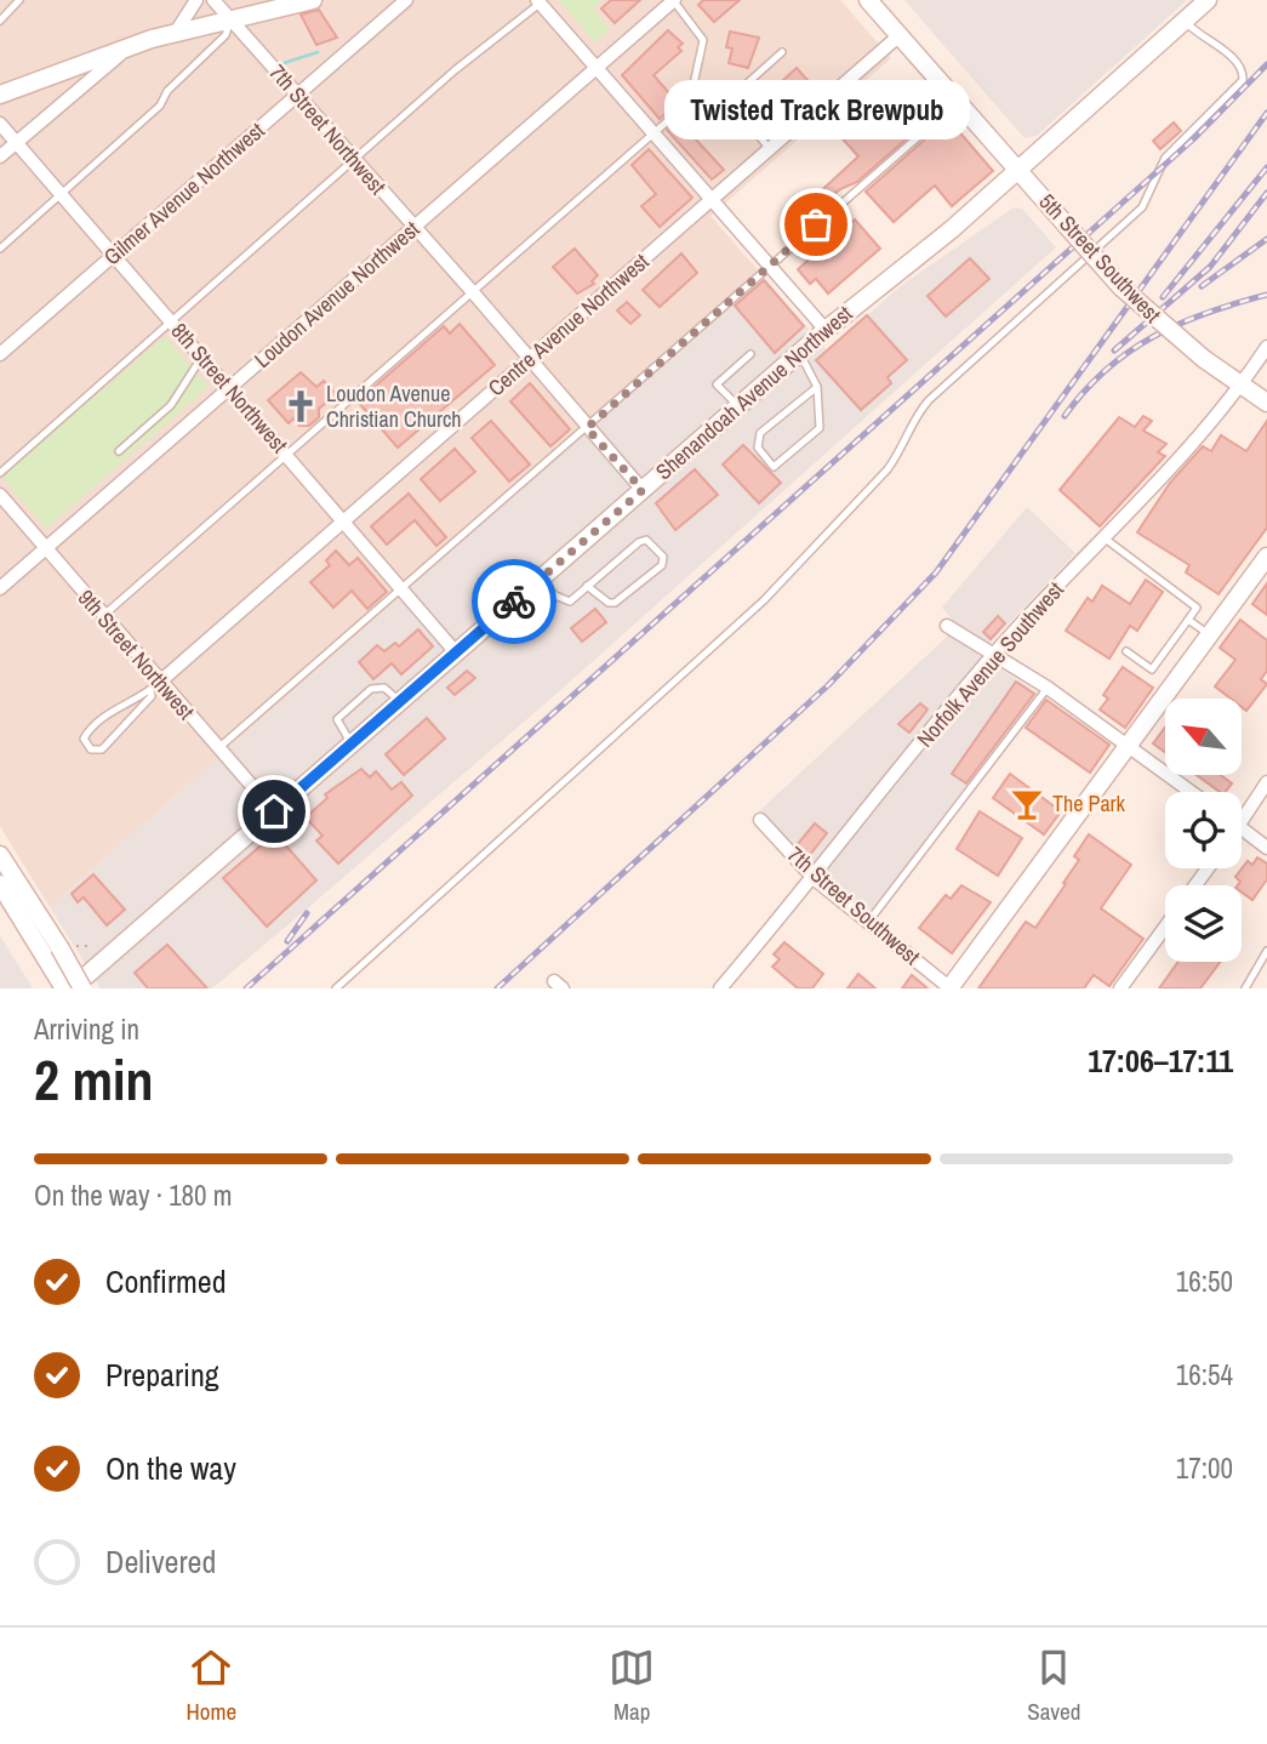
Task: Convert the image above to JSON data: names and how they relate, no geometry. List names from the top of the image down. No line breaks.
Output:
{"streets":{"street":["7th Street Northwest","Gilmer Avenue Northwest","5th Street Southwest","Loudon Avenue Northwest","Centre Avenue Northwest","8th Street Northwest","Shenandoah Avenue Northwest","9th Street Northwest","Norfolk Avenue Southwest","7th Street Southwest"]},"crossings":[["7th Street Northwest","Gilmer Avenue Northwest"],["7th Street Northwest","Loudon Avenue Northwest"],["7th Street Northwest","Centre Avenue Northwest"],["7th Street Northwest","Shenandoah Avenue Northwest"],["Gilmer Avenue Northwest","8th Street Northwest"],["5th Street Southwest","Centre Avenue Northwest"],["5th Street Southwest","Shenandoah Avenue Northwest"],["5th Street Southwest","Norfolk Avenue Southwest"],["Loudon Avenue Northwest","8th Street Northwest"],["Loudon Avenue Northwest","9th Street Northwest"],["Centre Avenue Northwest","8th Street Northwest"],["Centre Avenue Northwest","9th Street Northwest"],["8th Street Northwest","Shenandoah Avenue Northwest"],["Shenandoah Avenue Northwest","9th Street Northwest"],["Norfolk Avenue Southwest","7th Street Southwest"]],"places":{"other":["Twisted Track Brewpub"],"church":["Loudon Avenue Christian Church"],"bar":["The Park"]},"north":"top left","page":{"bubble":"Twisted Track Brewpub","heading":["2 min","Arriving in","17:06–17:11"],"bar":"On the way · 180 m","list":[["Confirmed","16:50"],["Preparing","16:54"],["On the way","17:00"],"Delivered"],"tabs":["Home","Map","Saved"]}}
